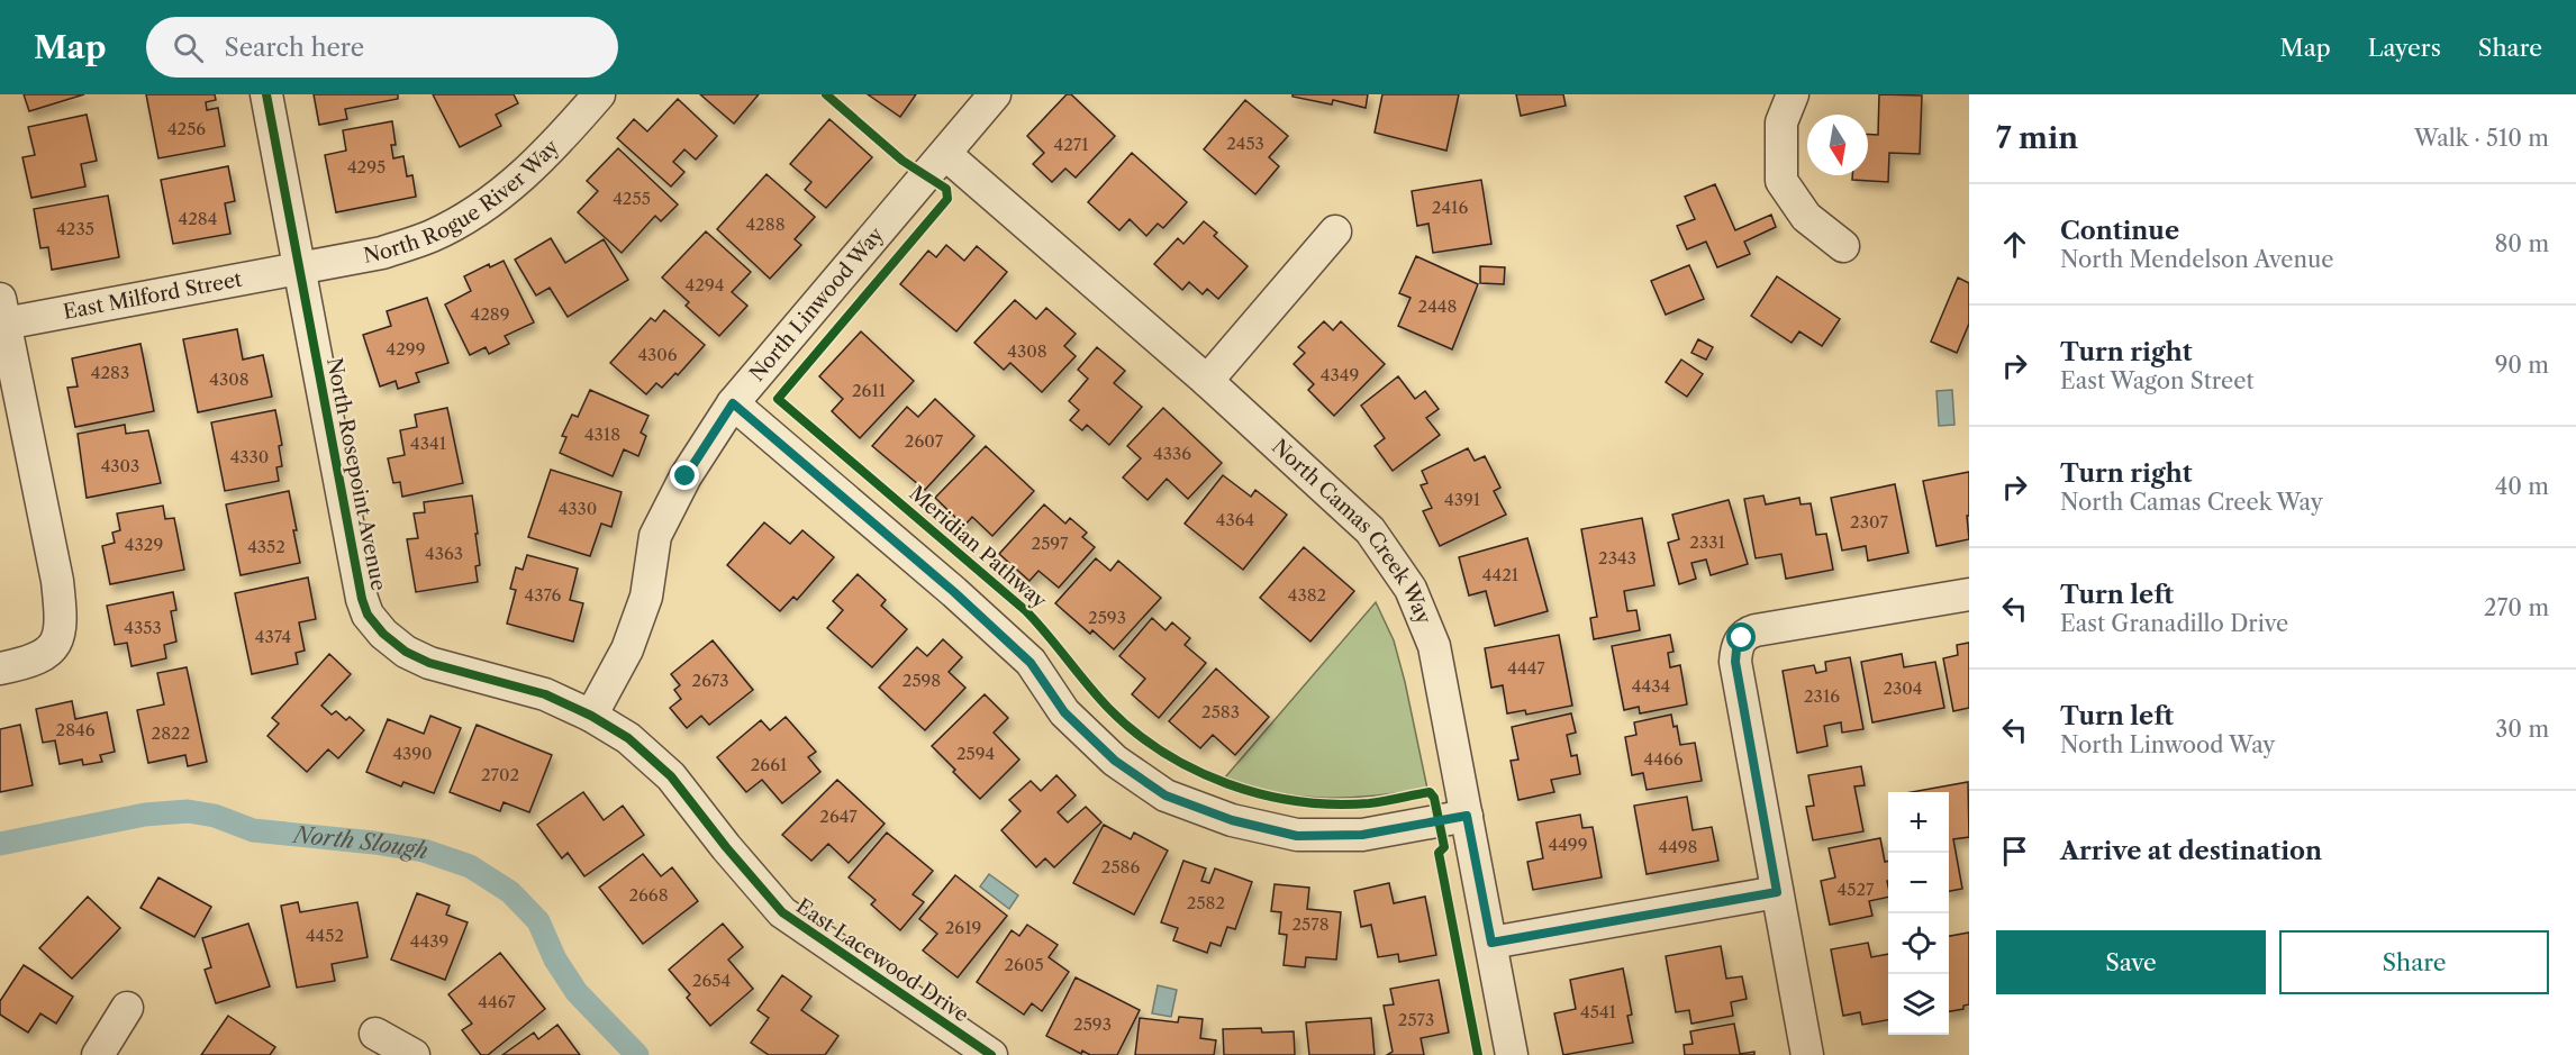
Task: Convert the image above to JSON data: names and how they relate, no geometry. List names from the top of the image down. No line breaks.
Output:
{"streets":{"street":["North Rogue River Way","East Milford Street","North Linwood Way","North Rosepoint Avenue","North Camas Creek Way","East Lacewood Drive"],"cycle path":["Meridian Pathway"]},"crossings":[["North Rogue River Way","East Milford Street"],["North Rogue River Way","North Rosepoint Avenue"],["East Milford Street","North Rosepoint Avenue"],["North Linwood Way","North Rosepoint Avenue"],["North Linwood Way","North Camas Creek Way"],["North Linwood Way","East Lacewood Drive"],["North Rosepoint Avenue","East Lacewood Drive"]],"water":["North Slough"],"house_numbers":["4256","2453","4271","4295","4255","2416","4284","4288","4235","4294","2448","4289","4299","4308","4306","4283","4349","4308","2611","4318","2607","4341","4336","4330","4303","4391","4330","4364","2307","2331","2597","4329","4352","4363","2343","4421","4376","4382","2593","4353","4374","4447","2673","2598","4434","2304","2316","2583","2846","2822","4390","2594","4466","2661","2702","2647","4499","4498","2586","4527","2668","2582","2578","2619","4452","4439","2605","2654","4467","4541","2573","2593"],"north":"bottom","page":{"header":"Map","search":"Search here","nav":["Map","Layers","Share"],"heading":["7 min","Walk · 510 m"],"list":[["Continue","North Mendelson Avenue","80 m"],["Turn right","East Wagon Street","90 m"],["Turn right","North Camas Creek Way","40 m"],["Turn left","East Granadillo Drive","270 m"],["Turn left","North Linwood Way","30 m"],"Arrive at destination"],"map_buttons":["+","−"],"buttons":["Save","Share"]}}
